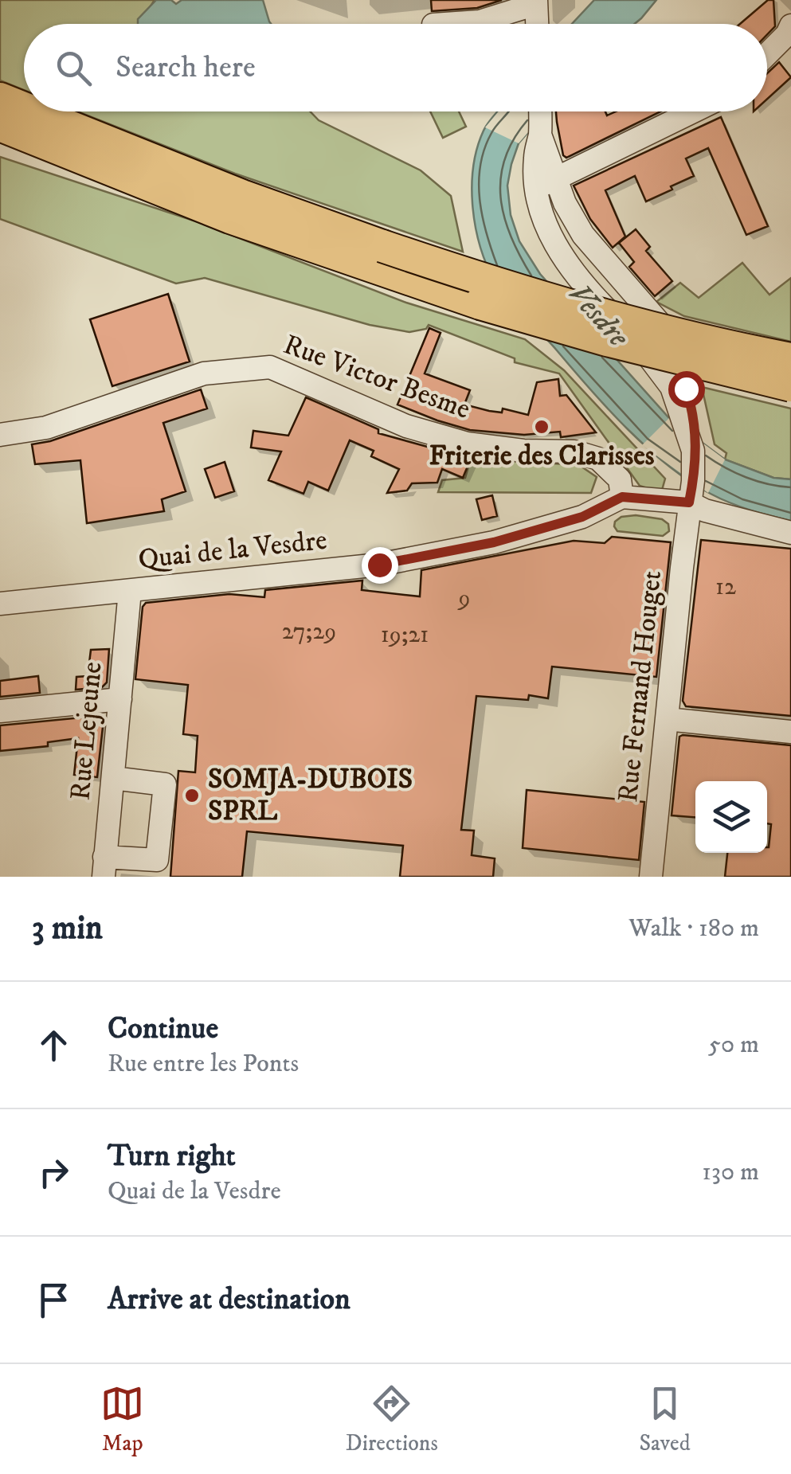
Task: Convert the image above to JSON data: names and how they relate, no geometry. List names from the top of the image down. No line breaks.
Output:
{"streets":{"street":["Rue Victor Besme","Quai de la Vesdre","Rue Fernand Houget","Rue Lejeune"]},"crossings":[["Rue Victor Besme","Quai de la Vesdre"],["Quai de la Vesdre","Rue Lejeune"]],"water":["Vesdre"],"places":["Friterie des Clarisses","SOMJA-DUBOIS SPRL"],"house_numbers":["12","9","27;29","19;21"],"page":{"search":"Search here","heading":["3 min","Walk · 180 m"],"list":[["Continue","Rue entre les Ponts","50 m"],["Turn right","Quai de la Vesdre","130 m"],"Arrive at destination"],"nav":["Map","Directions","Saved"]}}
